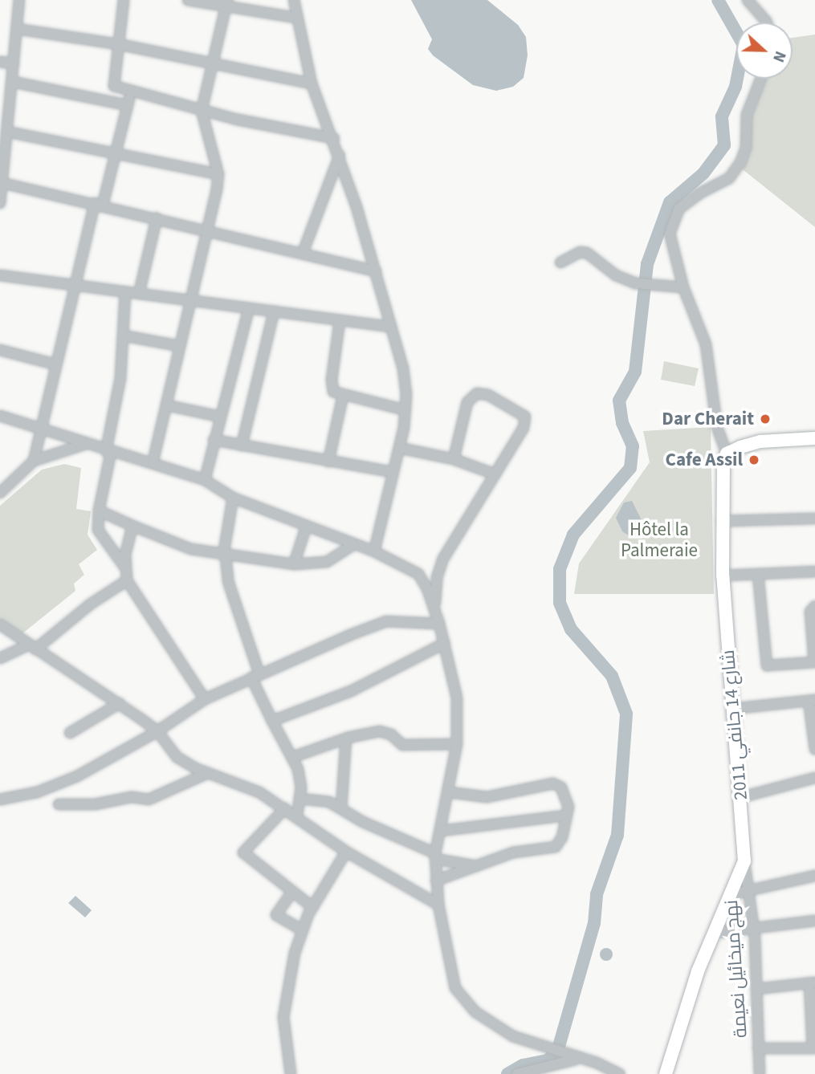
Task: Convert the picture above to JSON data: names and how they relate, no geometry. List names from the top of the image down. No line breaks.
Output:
{"streets":{"main road":["شارع 14 جانفي 2011"],"street":["نهج ميخائيل نعيمة"]},"crossings":[["شارع 14 جانفي 2011","نهج ميخائيل نعيمة"]],"parks":["Hôtel la Palmeraie"],"places":["Dar Cherait","Cafe Assil"],"north":"right"}
